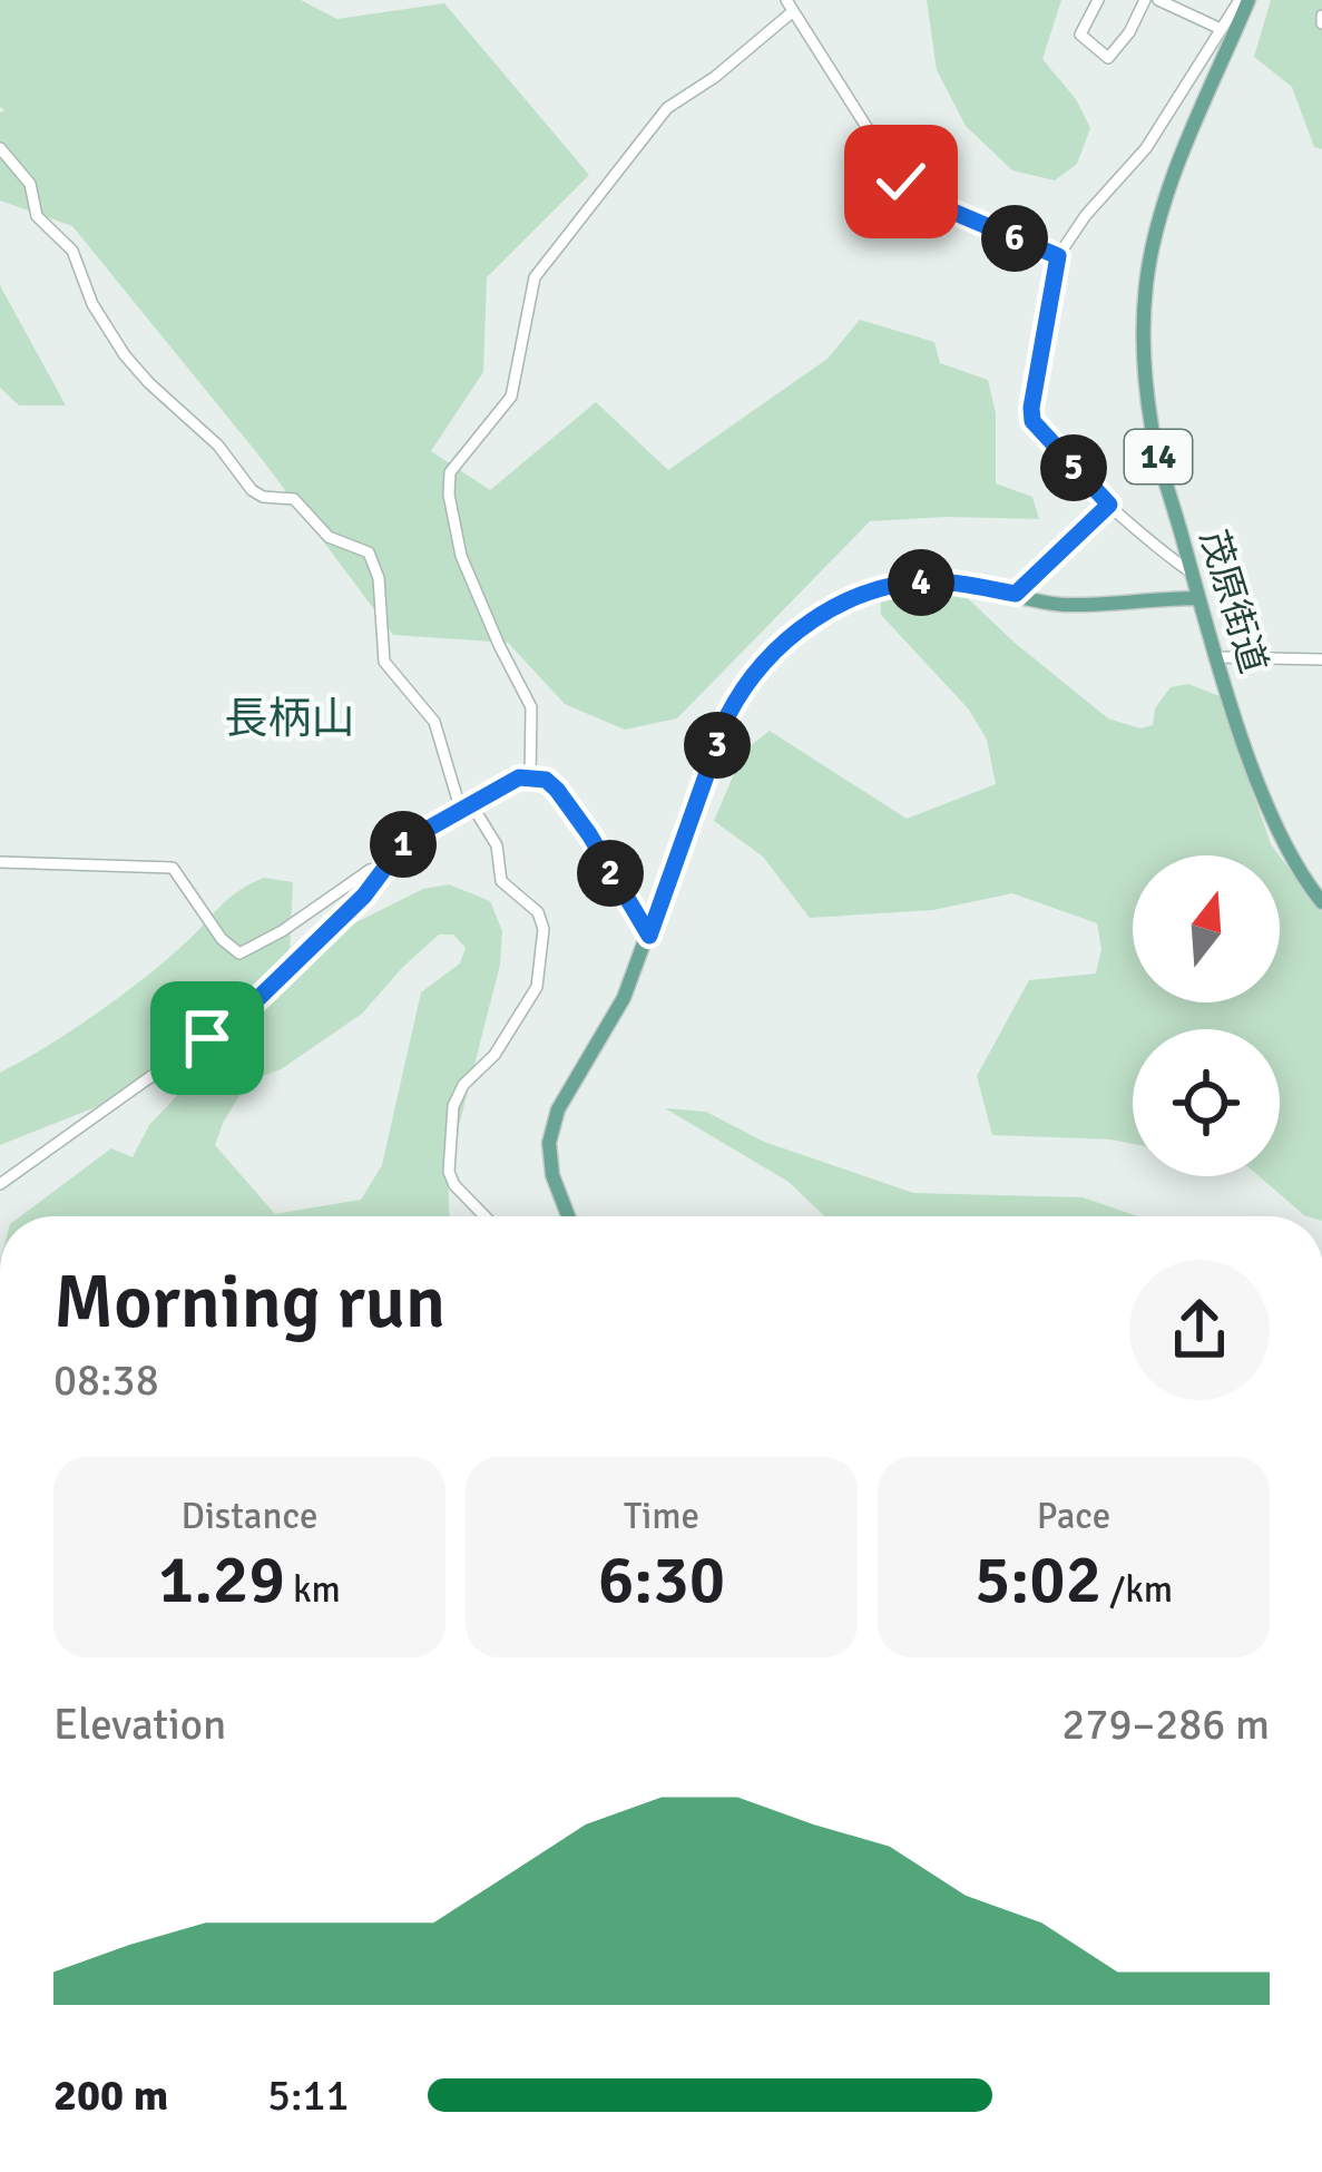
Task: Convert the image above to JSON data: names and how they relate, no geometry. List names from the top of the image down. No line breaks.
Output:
{"streets":{"main road":["14","茂原街道"]},"districts":["長柄山"],"north":"top","page":{"pins":["6","5","4","3","1","2"],"heading":["Morning run","08:38"],"stats":[["Distance","1.29 km"],["Time","6:30"],["Pace","5:02 /km"]],"chart":["Elevation","279–286 m"],"list":[{"name":"200 m","note":"5:11"}]}}
